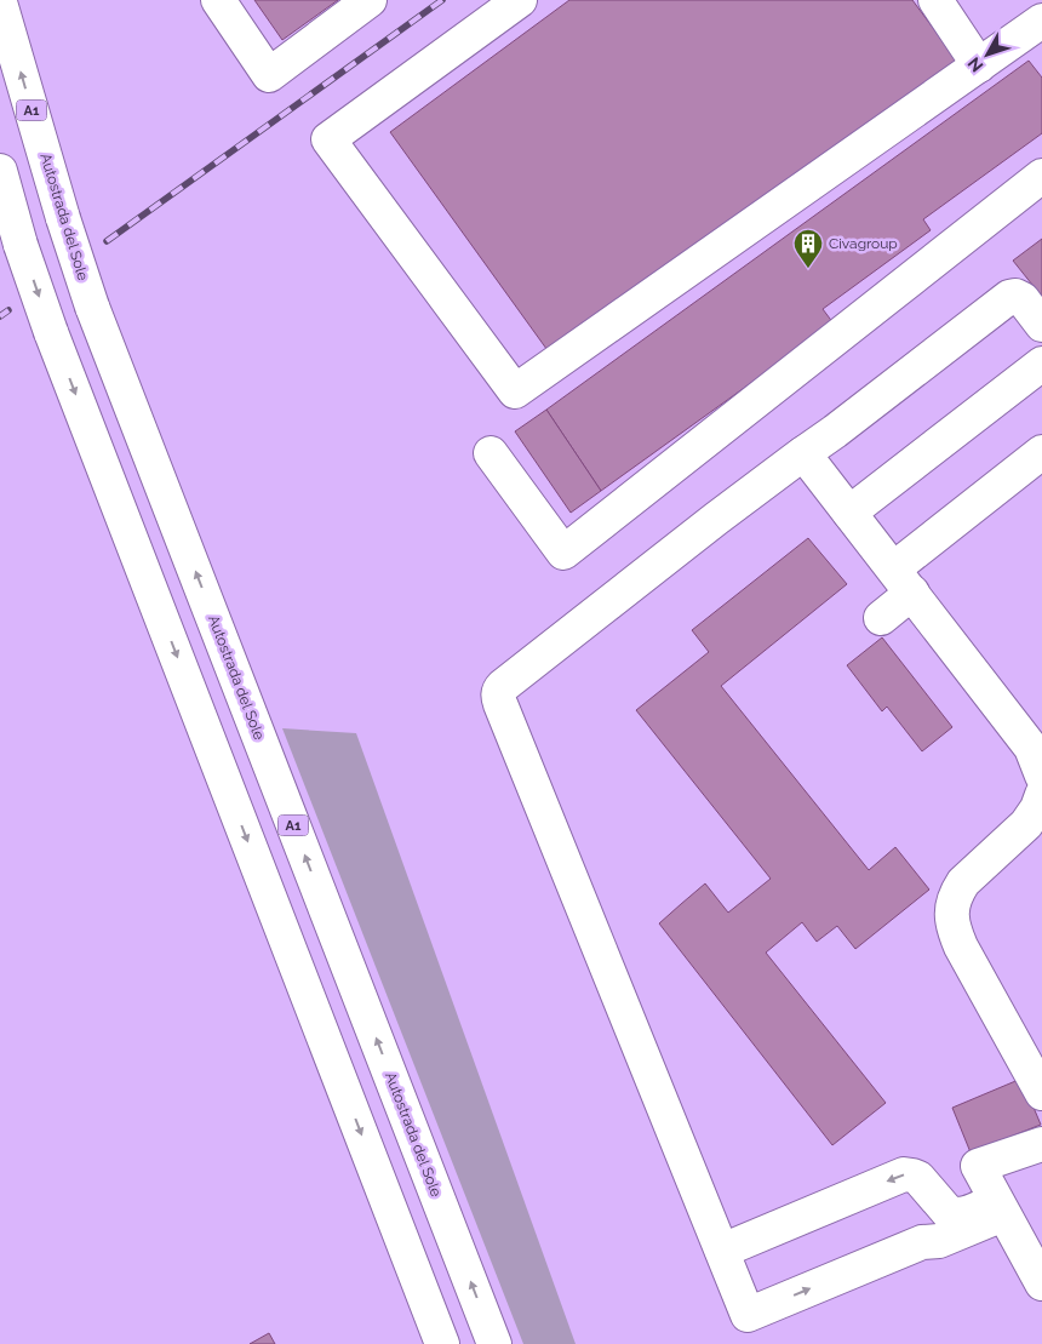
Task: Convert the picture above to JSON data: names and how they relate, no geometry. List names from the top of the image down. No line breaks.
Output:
{"streets":{"main road":["A1","Autostrada del Sole"]},"places":{"building":["Civagroup"]},"north":"bottom left"}
